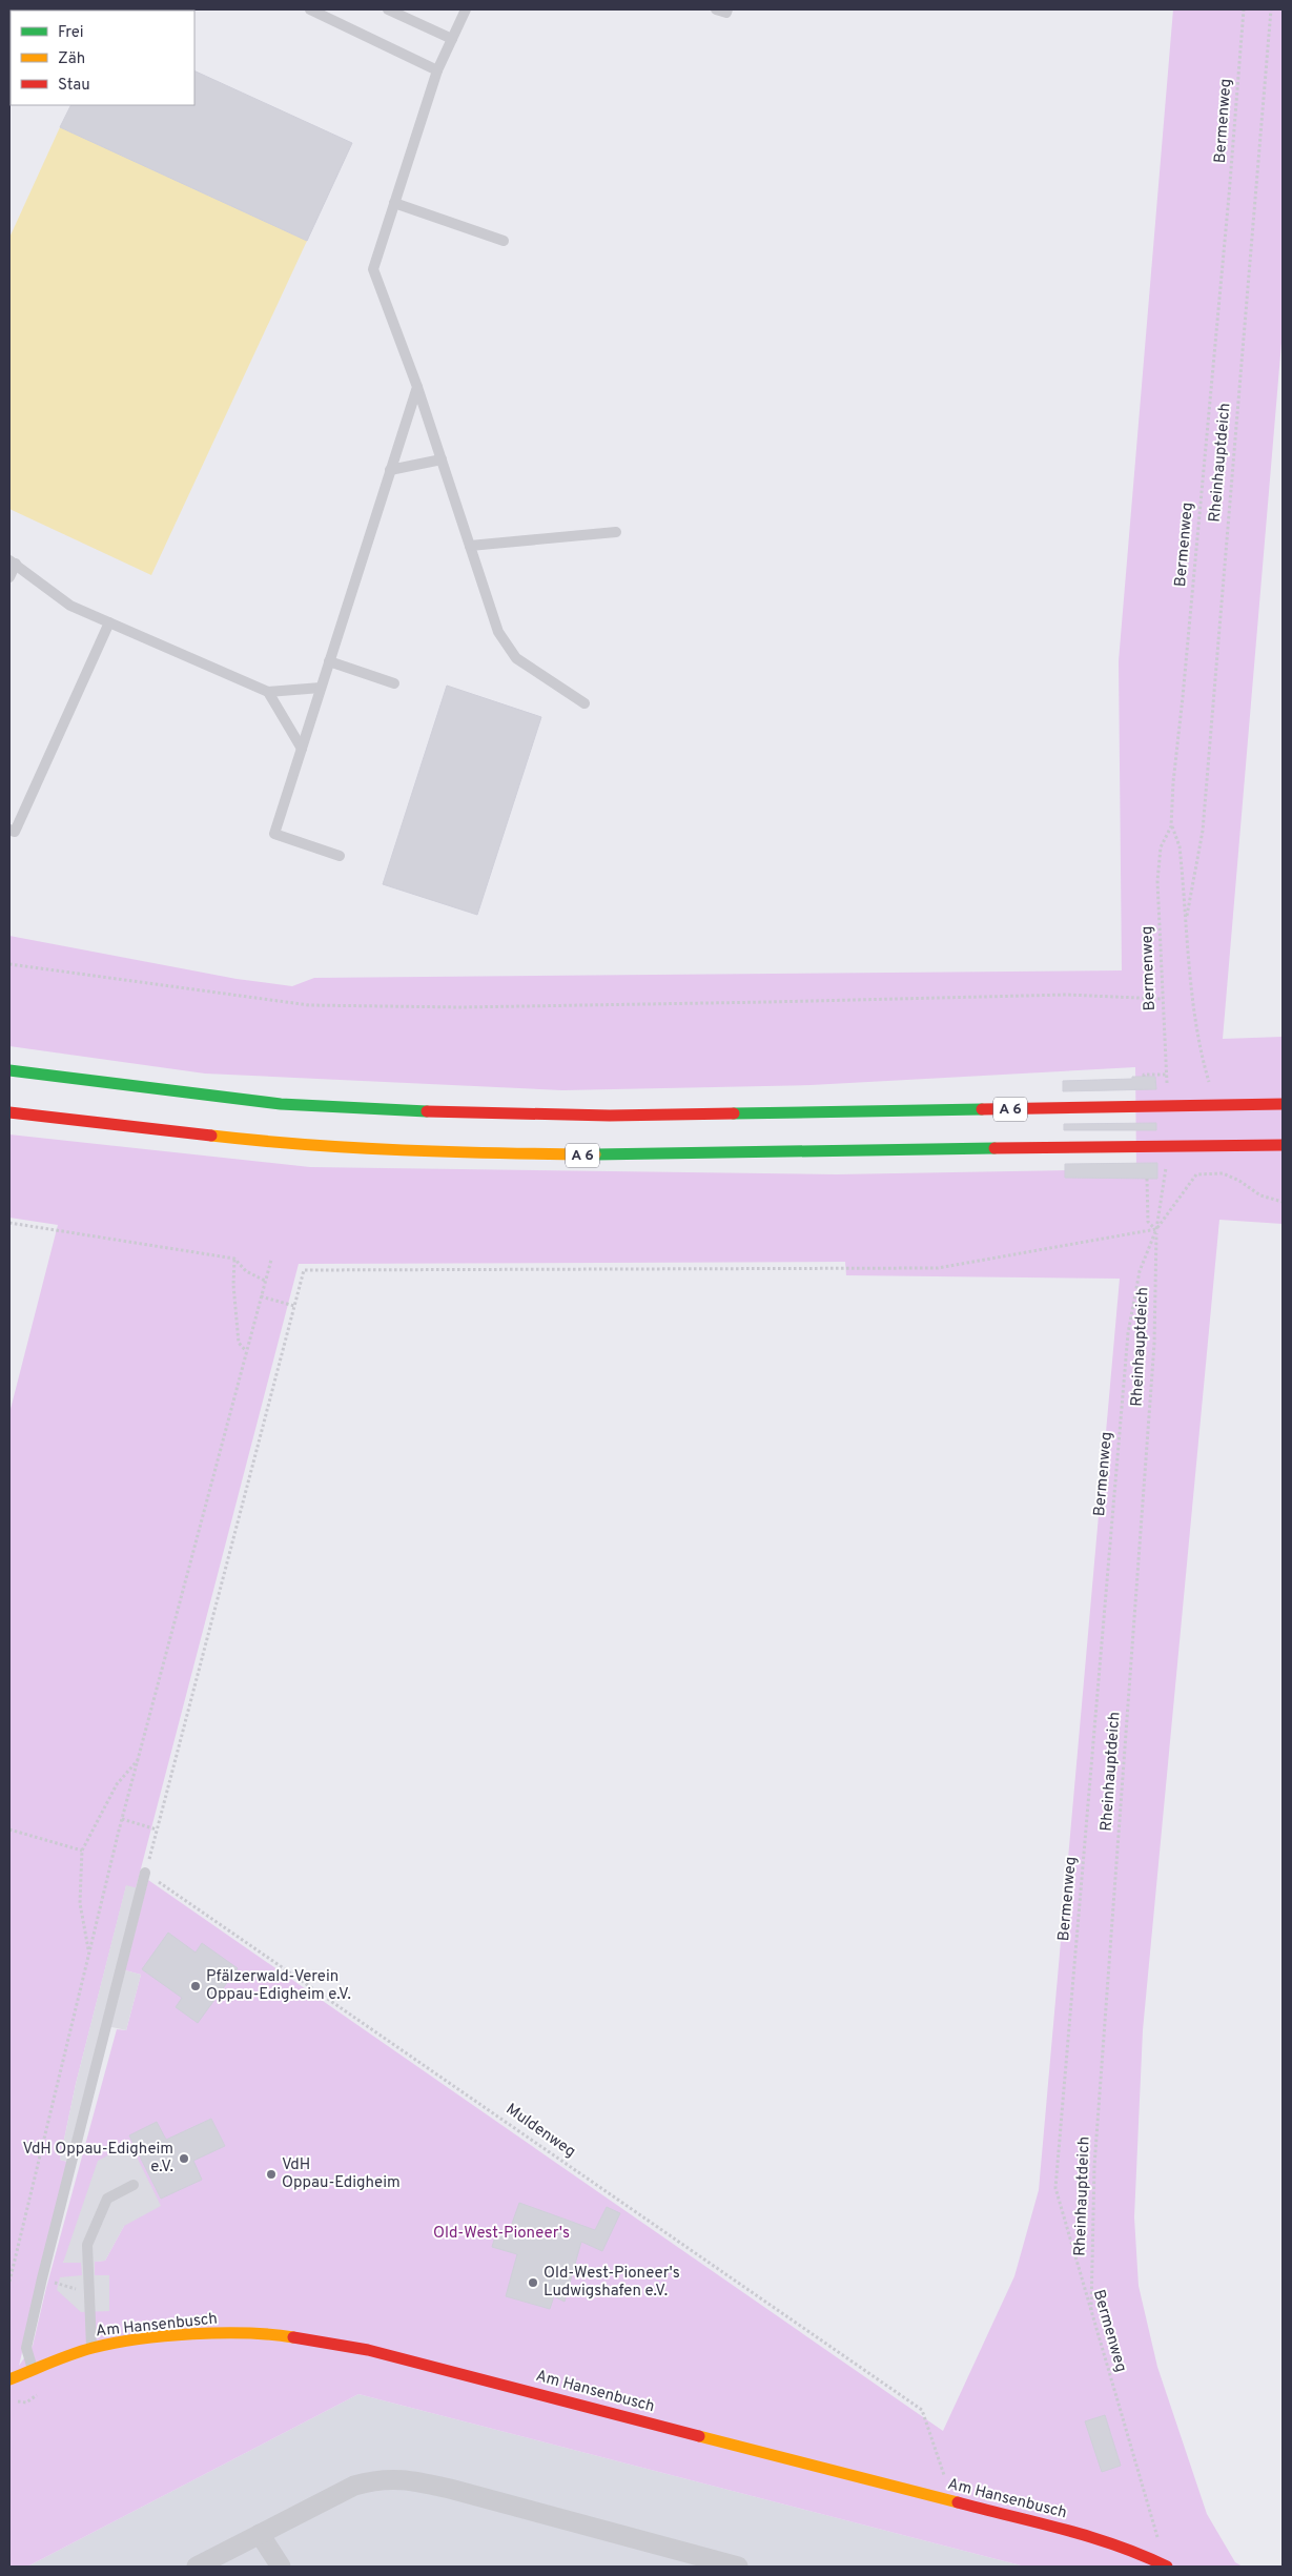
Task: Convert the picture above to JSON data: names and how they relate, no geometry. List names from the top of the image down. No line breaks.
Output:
{"streets":{"main road":["A 6","Am Hansenbusch"],"path":["Bermenweg","Rheinhauptdeich","Muldenweg"]},"crossings":[["Bermenweg","Rheinhauptdeich"],["Bermenweg","Am Hansenbusch"],["Muldenweg","Am Hansenbusch"]],"parks":["Old-West-Pioneer's"],"places":["Pfälzerwald-Verein Oppau-Edigheim e.V.","VdH Oppau-Edigheim e.V.","VdH Oppau-Edigheim","Old-West-Pioneer's Ludwigshafen e.V."],"legend":["Frei","Zäh","Stau"]}
